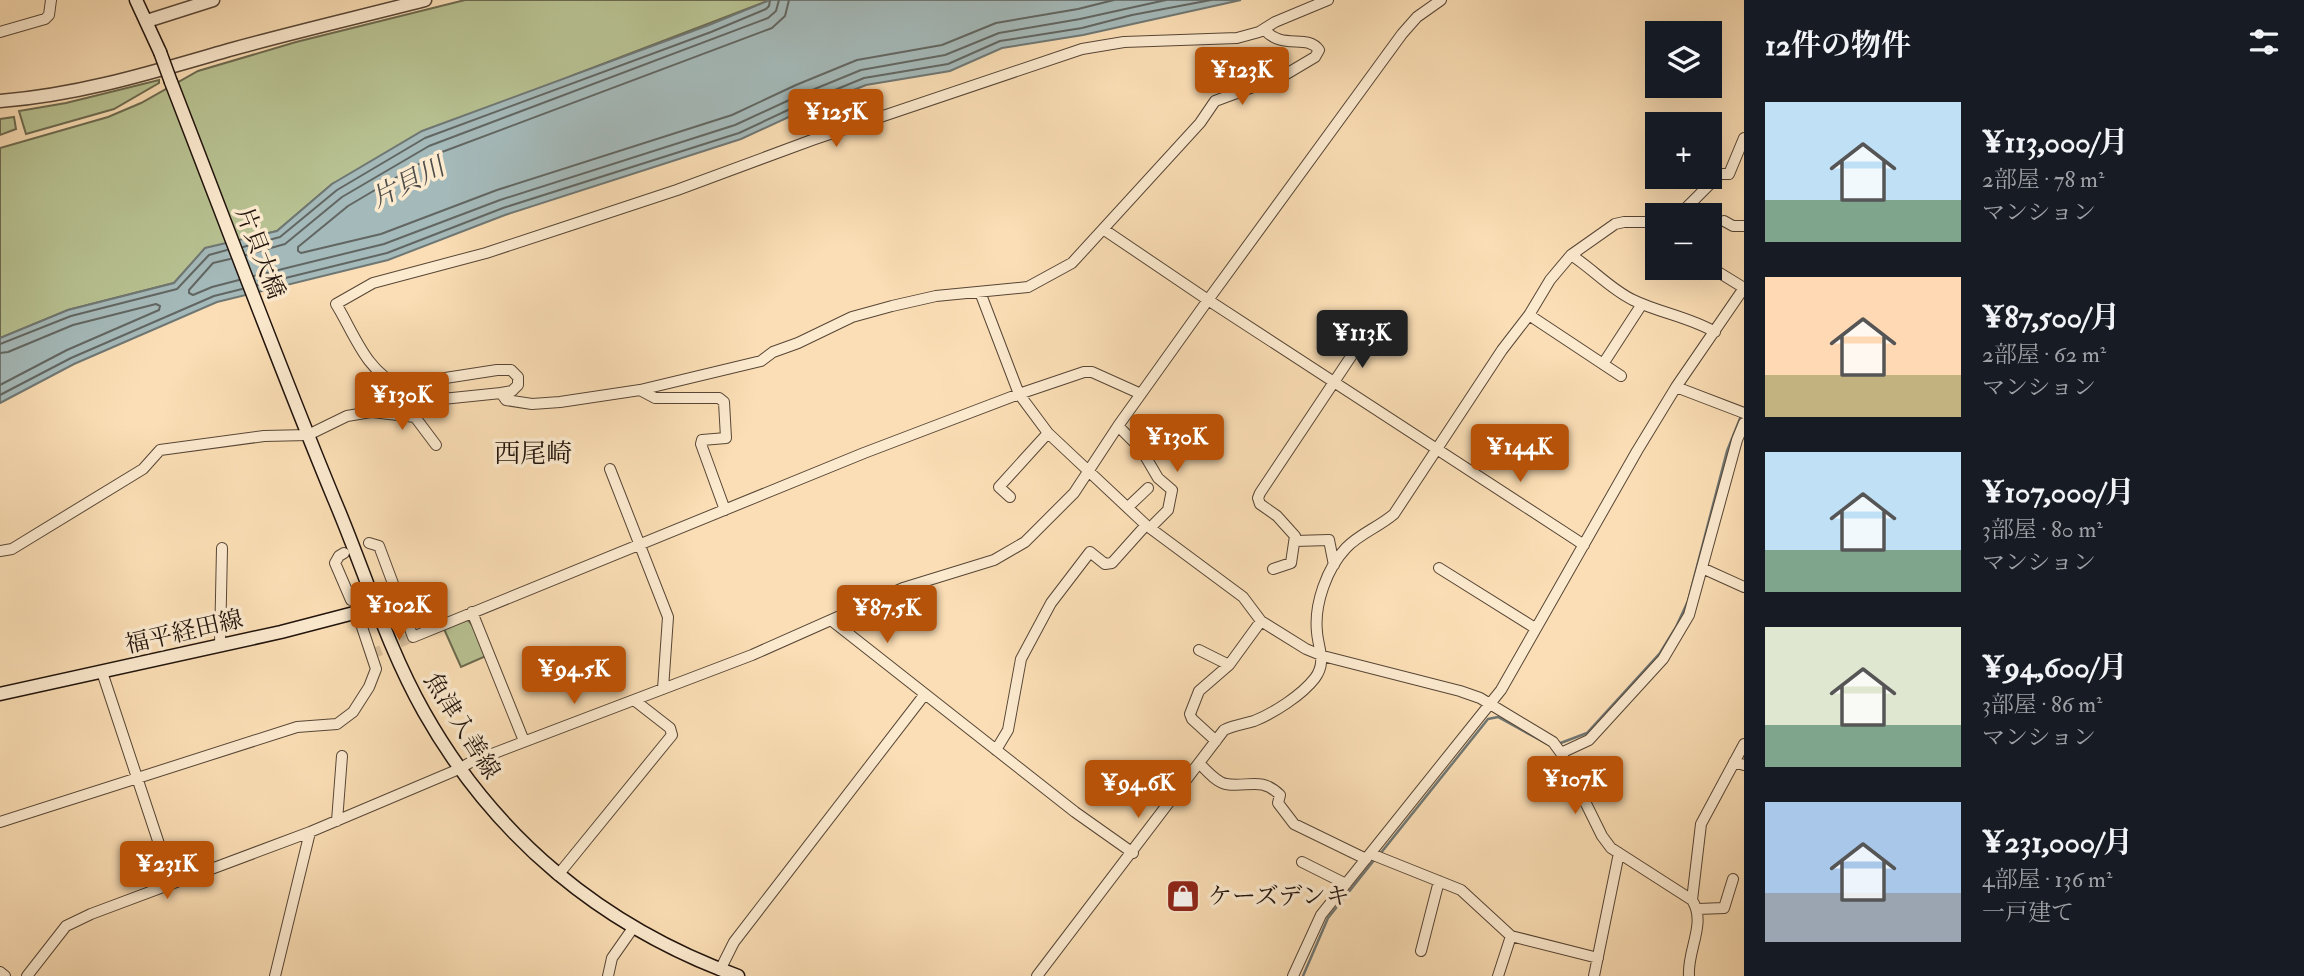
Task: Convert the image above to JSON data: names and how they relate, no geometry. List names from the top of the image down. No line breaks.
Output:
{"streets":{"main road":["片貝大橋","福平経田線","魚津入善線"]},"crossings":[["片貝大橋","魚津入善線"],["福平経田線","魚津入善線"]],"districts":["西尾崎"],"water":["片貝川"],"places":{"shop":["ケーズデンキ"]},"page":{"heading":"12件の物件","map_buttons":["+","−"],"price":["¥123K","¥125K","¥113K","¥130K","¥130K","¥144K","¥102K","¥87.5K","¥94.5K","¥107K","¥94.6K","¥231K"],"list":[{"name":"¥113,000/月","note":"2部屋 · 78 m² · マンション"},{"name":"¥87,500/月","note":"2部屋 · 62 m² · マンション"},{"name":"¥107,000/月","note":"3部屋 · 80 m² · マンション"},{"name":"¥94,600/月","note":"3部屋 · 86 m² · マンション"},{"name":"¥231,000/月","note":"4部屋 · 136 m² · 一戸建て"}]}}
